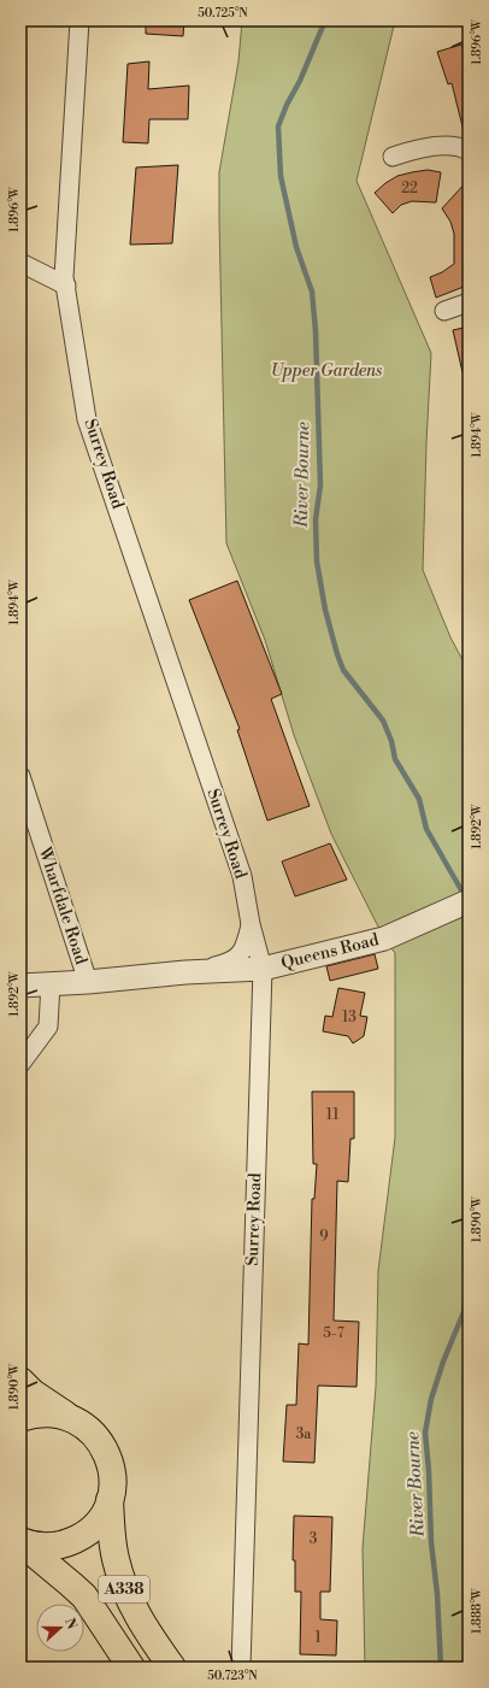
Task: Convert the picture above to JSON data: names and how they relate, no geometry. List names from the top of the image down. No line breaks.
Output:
{"streets":{"highway":["A338"],"street":["Surrey Road","Wharfdale Road","Queens Road"]},"crossings":[["Surrey Road","Queens Road"],["Wharfdale Road","Queens Road"]],"water":["River Bourne"],"parks":["Upper Gardens"],"house_numbers":["22","13","11","9","5-7","3a","3","1"],"north":"right","coordinates":["50.725°N","1.896°W","1.894°W","1.892°W","1.890°W","1.888°W","50.723°N"]}
